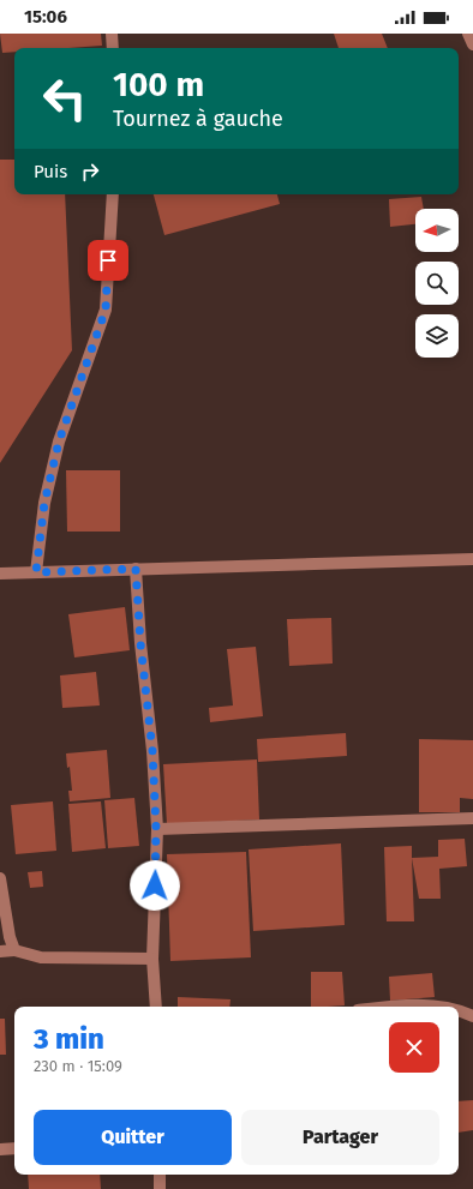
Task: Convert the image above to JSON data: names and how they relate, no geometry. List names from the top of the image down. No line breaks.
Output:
{"north":"left","page":{"status":"15:06","turn":["100 m","Tournez à gauche"],"then":"Puis","heading":["3 min","230 m · 15:09"],"buttons":["Quitter","Partager"]}}
